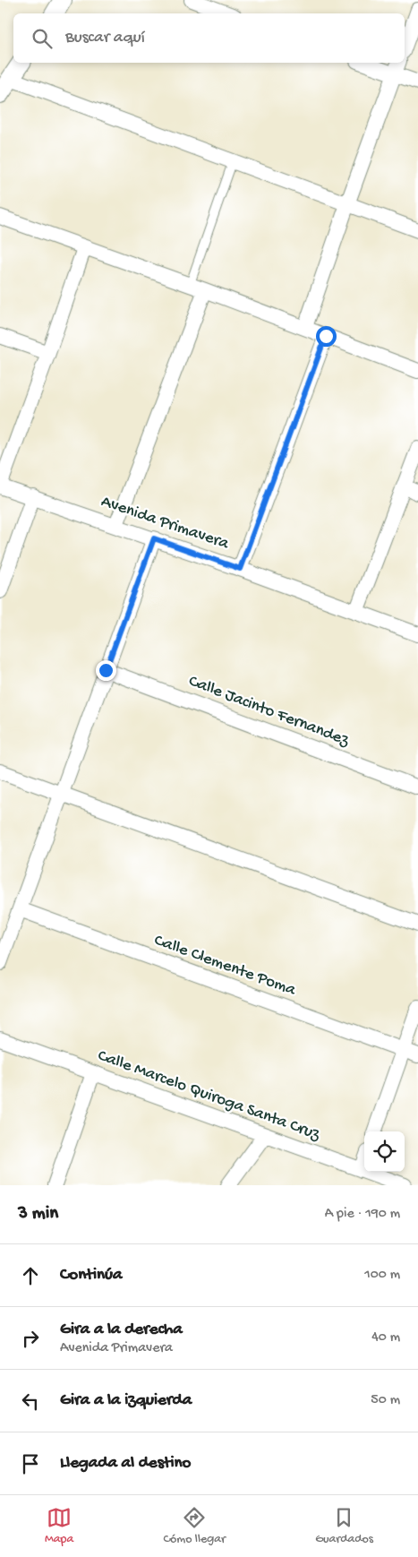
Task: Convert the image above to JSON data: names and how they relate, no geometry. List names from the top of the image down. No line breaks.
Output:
{"streets":{"street":["Avenida Primavera","Calle Jacinto Fernandez","Calle Clemente Poma","Calle Marcelo Quiroga Santa Cruz"]},"page":{"search":"Buscar aquí","heading":["3 min","A pie · 190 m"],"list":[["Continúa","100 m"],["Gira a la derecha","Avenida Primavera","40 m"],["Gira a la izquierda","50 m"],"Llegada al destino"],"nav":["Mapa","Cómo llegar","Guardados"]}}
